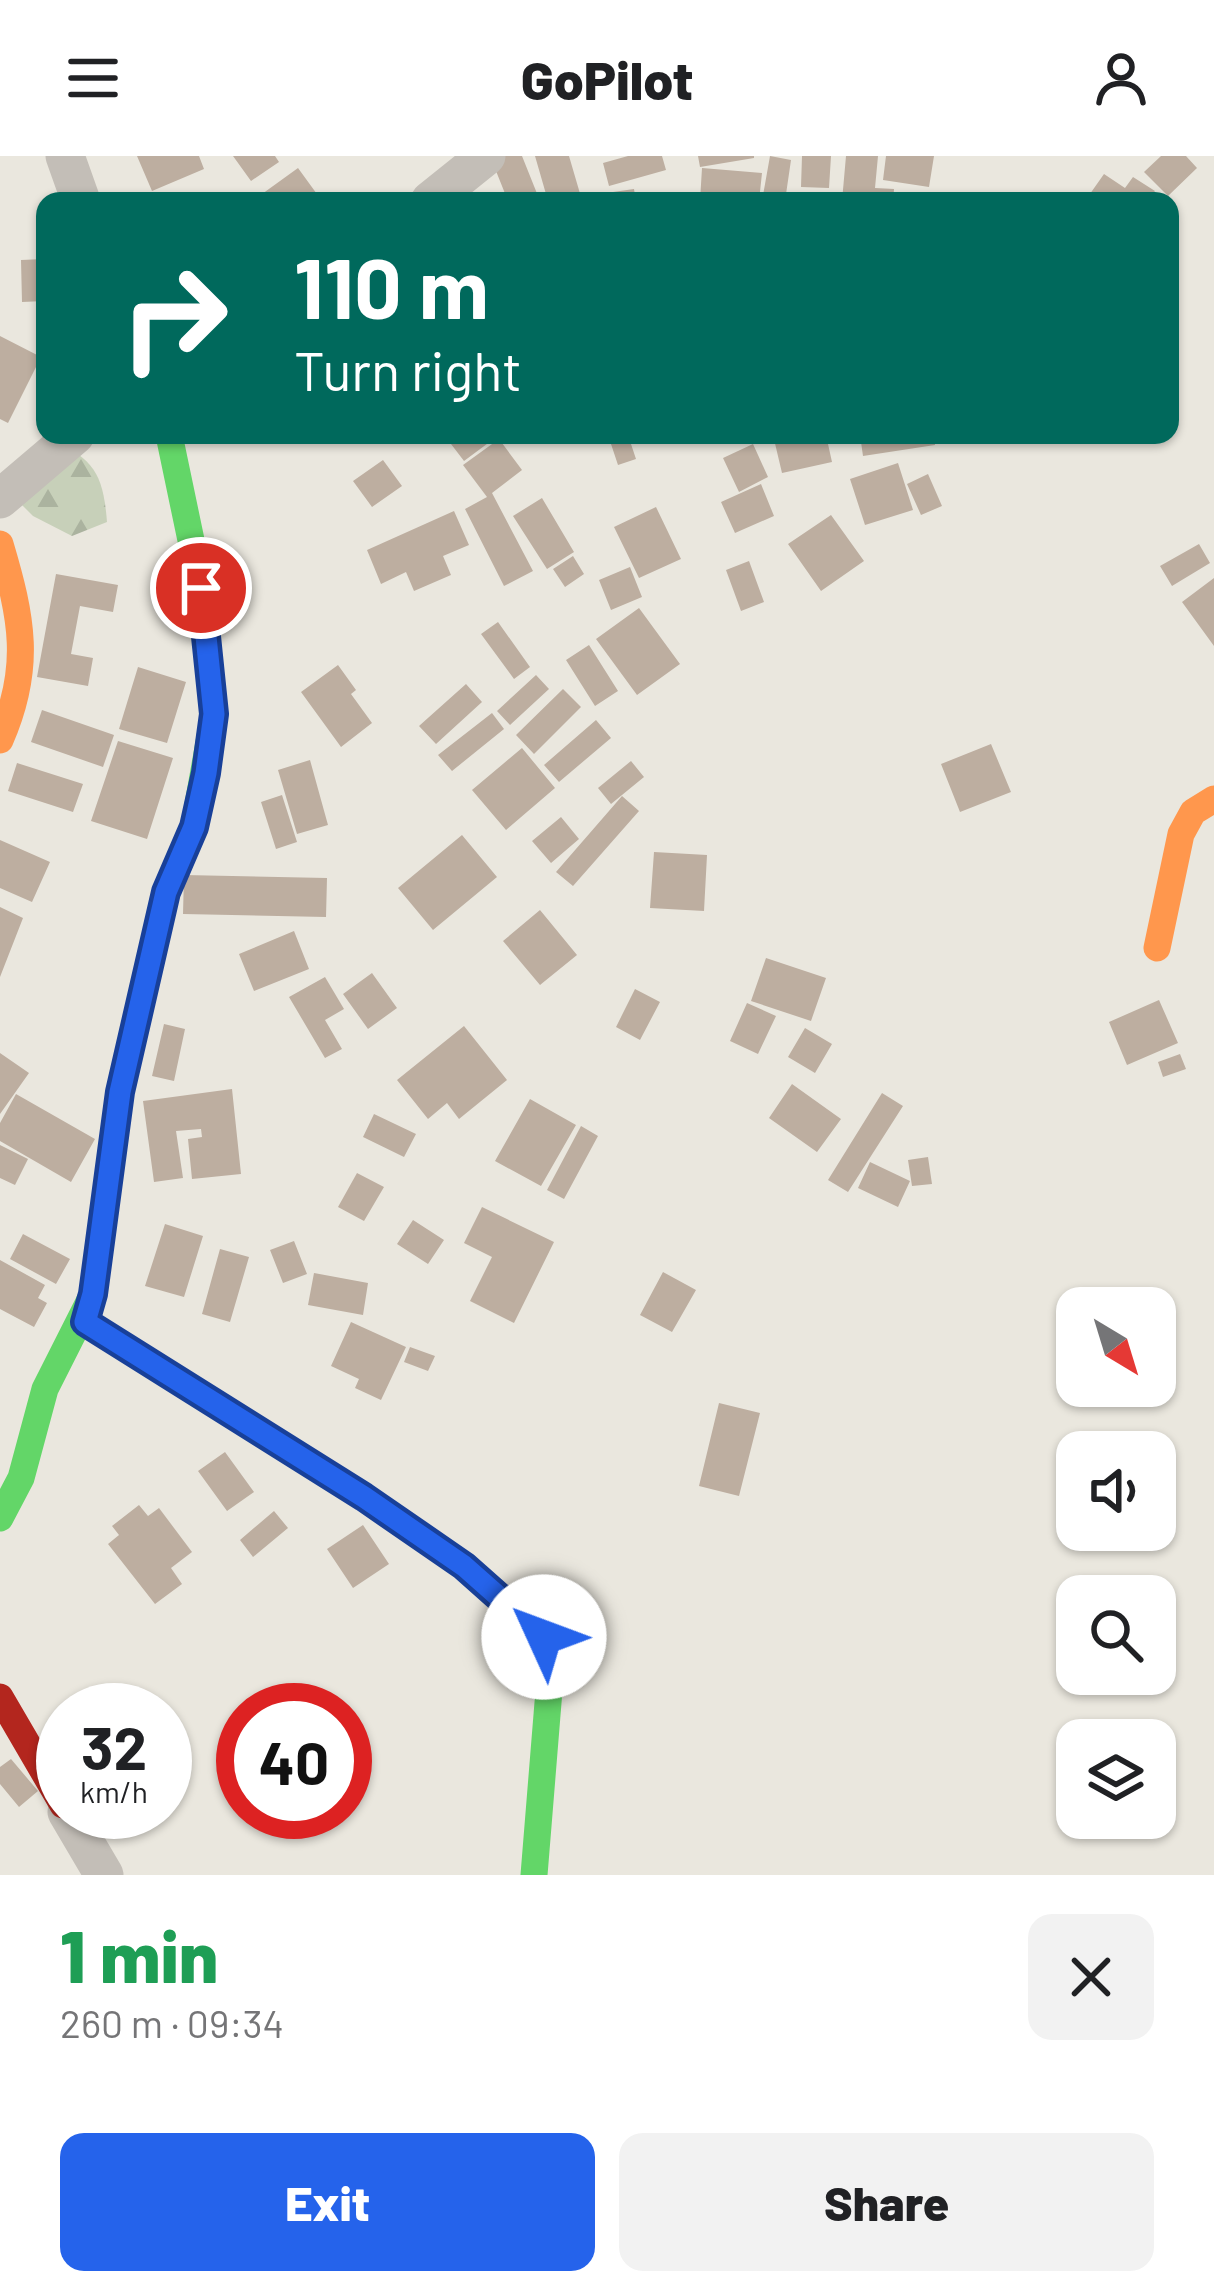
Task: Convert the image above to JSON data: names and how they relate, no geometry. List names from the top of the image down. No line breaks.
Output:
{"north":"bottom right","page":{"header":"GoPilot","turn":["110 m","Turn right"],"speed":"32 km/h","limit":"40","heading":["1 min","260 m · 09:34"],"buttons":["Exit","Share"]}}
